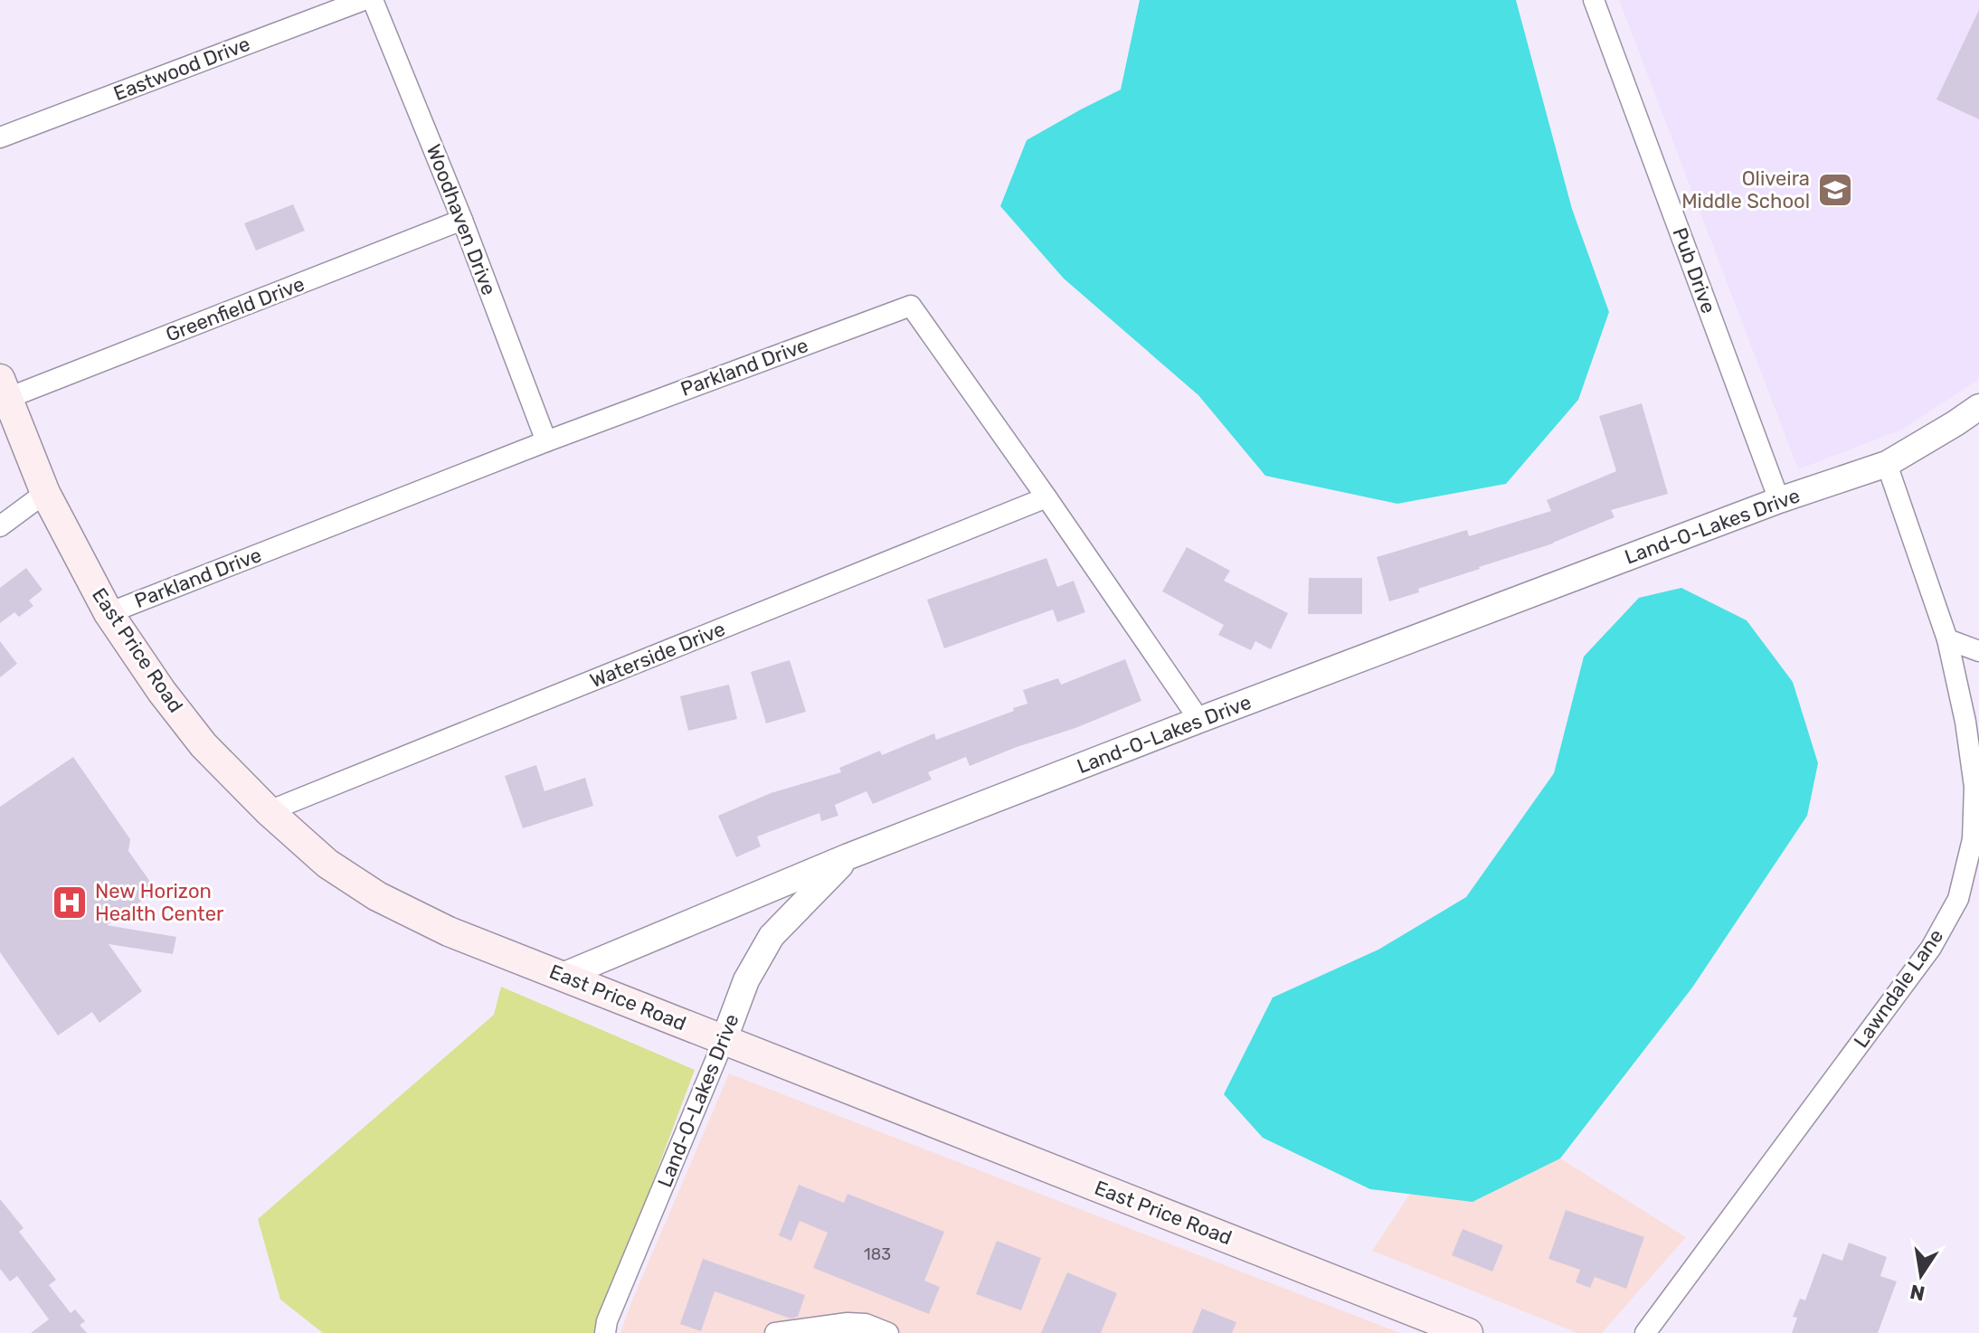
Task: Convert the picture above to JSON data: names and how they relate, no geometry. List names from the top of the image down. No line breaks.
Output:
{"streets":{"main road":["East Price Road"],"street":["Eastwood Drive","Woodhaven Drive","Pub Drive","Greenfield Drive","Parkland Drive","Land-O-Lakes Drive","Waterside Drive","Lawndale Lane"]},"crossings":[["Woodhaven Drive","Greenfield Drive"],["Woodhaven Drive","Parkland Drive"],["Pub Drive","Land-O-Lakes Drive"],["Greenfield Drive","East Price Road"],["Parkland Drive","Land-O-Lakes Drive"],["Parkland Drive","East Price Road"],["Parkland Drive","Waterside Drive"],["Land-O-Lakes Drive","East Price Road"],["Land-O-Lakes Drive","Lawndale Lane"],["East Price Road","Waterside Drive"]],"places":{"school or university":["Oliveira Middle School"],"hospital":["New Horizon Health Center"]},"house_numbers":["183"],"north":"bottom"}
